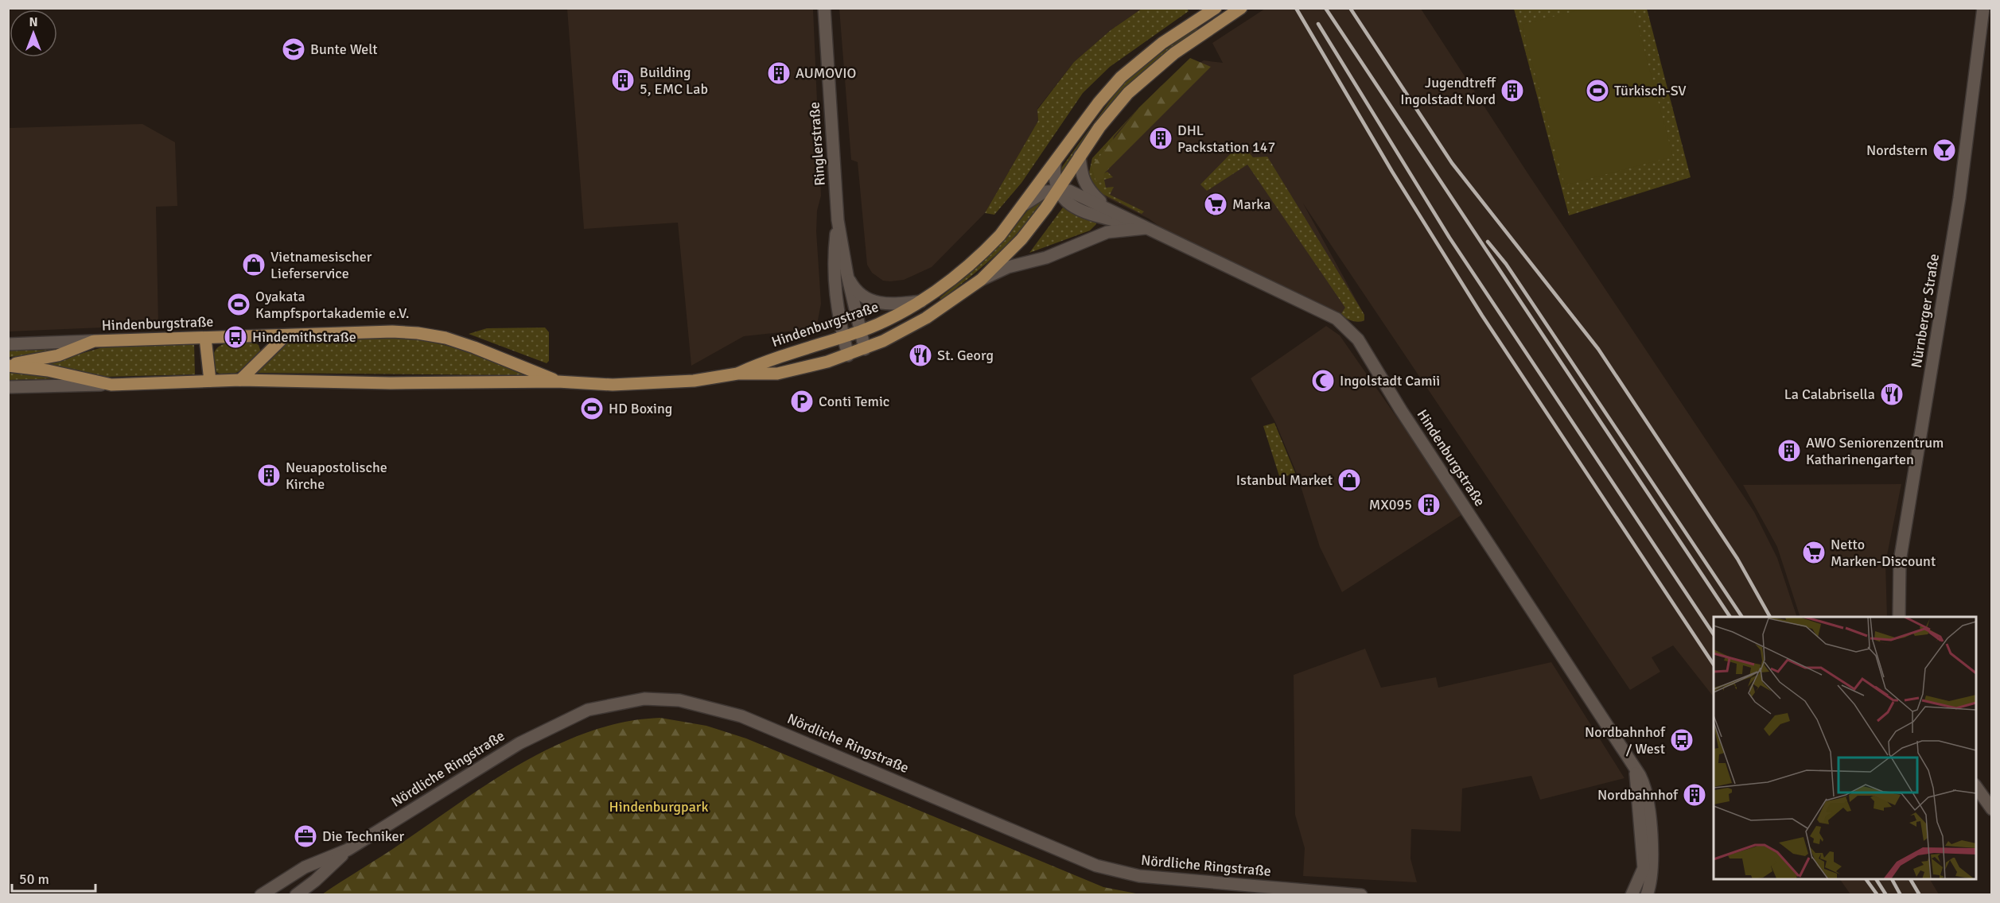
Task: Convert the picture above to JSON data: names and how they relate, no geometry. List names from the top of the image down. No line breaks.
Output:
{"streets":{"main road":["Hindenburgstraße"],"street":["Ringlerstraße","Nürnberger Straße","Nördliche Ringstraße"]},"crossings":[["Ringlerstraße","Hindenburgstraße"]],"parks":["Hindenburgpark"],"places":{"school or university":["Bunte Welt"],"building":["AUMOVIO","Building 5, EMC Lab","Jugendtreff Ingolstadt Nord","DHL Packstation 147","AWO Seniorenzentrum Katharinengarten","Neuapostolische Kirche","MX095","Nordbahnhof"],"sports":["Türkisch-SV","Oyakata Kampfsportakademie e.V.","HD Boxing"],"bar":["Nordstern"],"supermarket":["Marka","Netto Marken-Discount"],"shop":["Vietnamesischer Lieferservice","Istanbul Market"],"bus stop":["Hindemithstraße","Nordbahnhof / West"],"restaurant":["St. Georg","La Calabrisella"],"mosque":["Ingolstadt Camii"],"parking":["Conti Temic"],"office":["Die Techniker"]},"scale_bar":"50 m","north":"top"}
